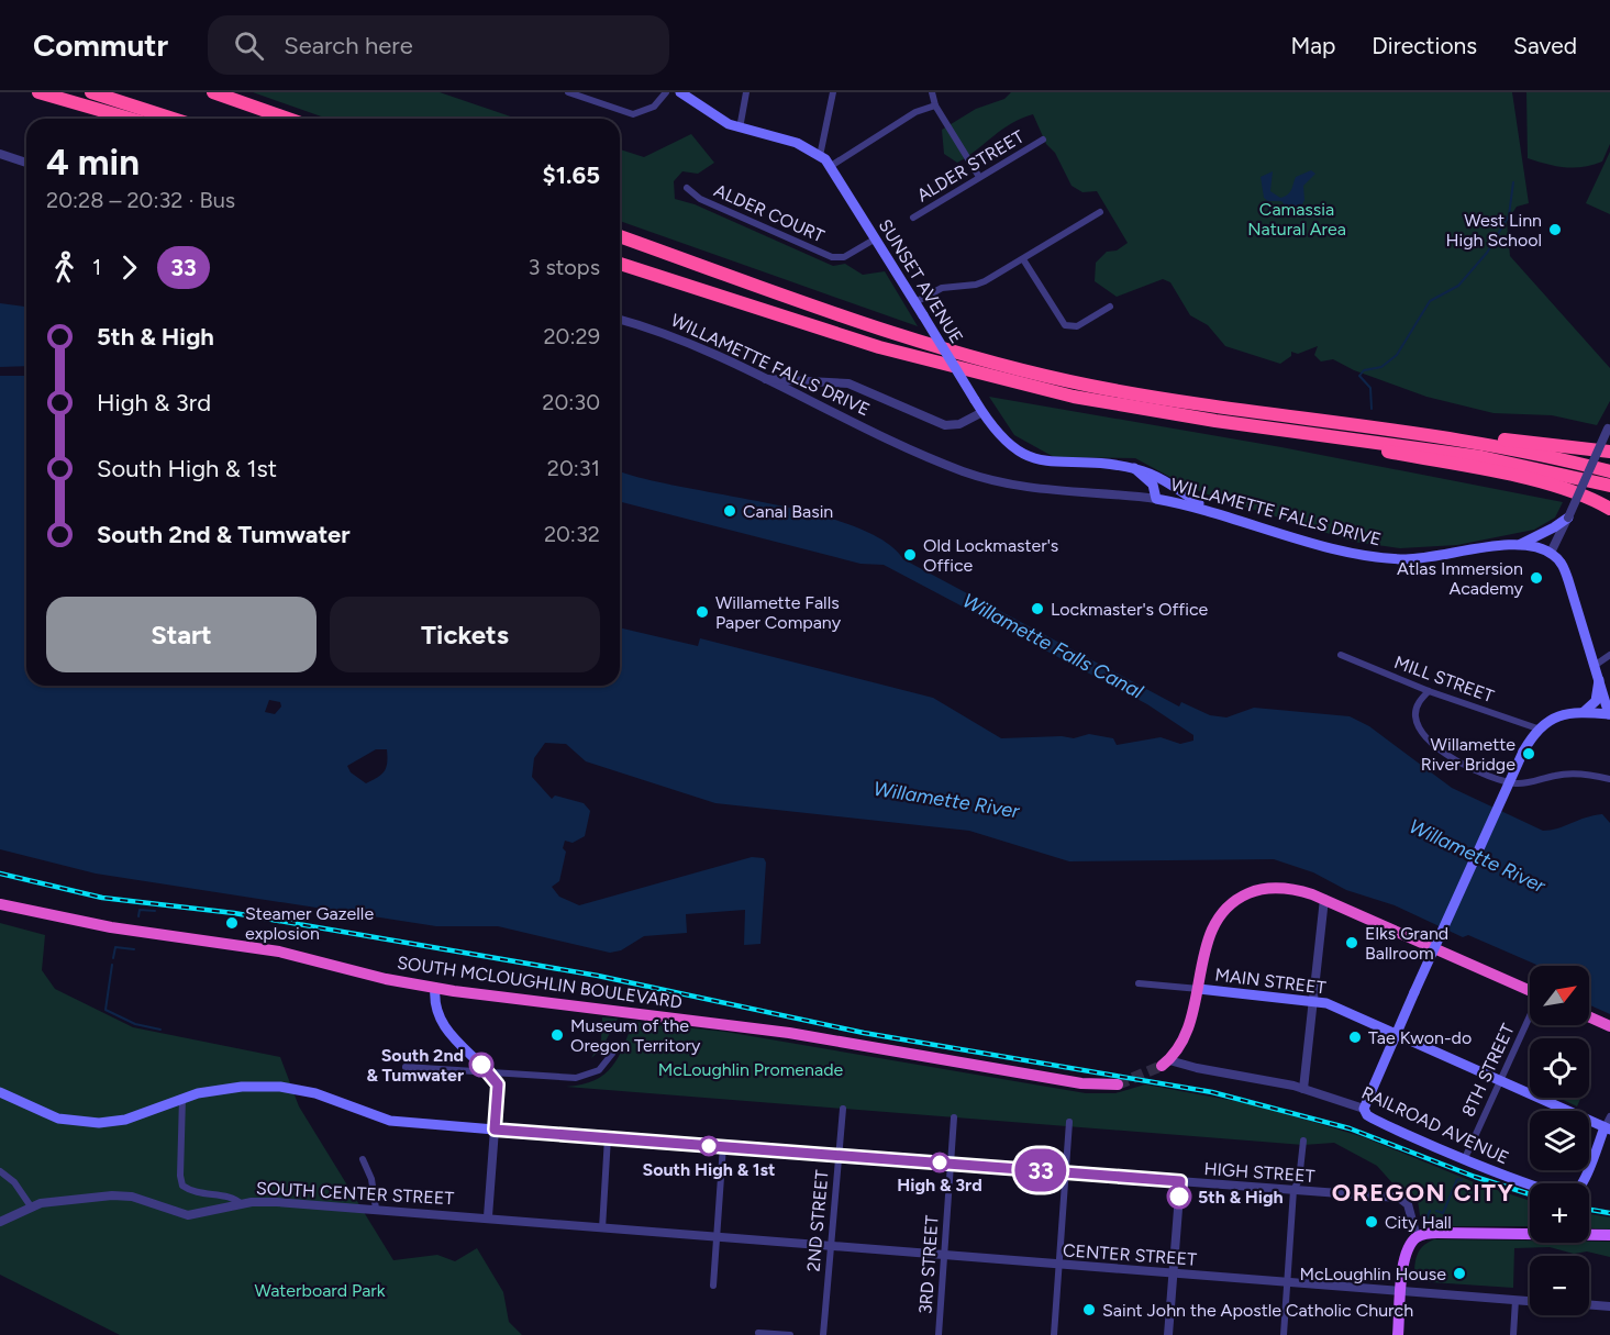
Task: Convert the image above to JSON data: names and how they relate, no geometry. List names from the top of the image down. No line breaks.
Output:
{"streets":{"highway":["SOUTH MCLOUGHLIN BOULEVARD"],"main road":["SUNSET AVENUE","WILLAMETTE FALLS DRIVE","MAIN STREET","RAILROAD AVENUE"],"street":["ALDER STREET","ALDER COURT","MILL STREET","8TH STREET","HIGH STREET","SOUTH CENTER STREET","2ND STREET","CENTER STREET","3RD STREET"]},"crossings":[["ALDER COURT","SUNSET AVENUE"],["SUNSET AVENUE","WILLAMETTE FALLS DRIVE"],["MAIN STREET","8TH STREET"],["8TH STREET","RAILROAD AVENUE"],["HIGH STREET","2ND STREET"],["HIGH STREET","3RD STREET"],["SOUTH CENTER STREET","CENTER STREET"],["2ND STREET","CENTER STREET"],["CENTER STREET","3RD STREET"]],"districts":["OREGON CITY"],"water":["Willamette Falls Canal","Willamette River"],"parks":["Camassia Natural Area","McLoughlin Promenade","Waterboard Park"],"places":["West Linn High School","Canal Basin","Old Lockmaster's Office","Atlas Immersion Academy","Lockmaster's Office","Willamette Falls Paper Company","Willamette River Bridge","Steamer Gazelle explosion","Elks Grand Ballroom","Museum of the Oregon Territory","Tae Kwon-do","South 2nd & Tumwater","South High & 1st","High & 3rd","5th & High","City Hall","McLoughlin House","Saint John the Apostle Catholic Church"],"lines":["bus line 33"],"north":"top right","page":{"header":"Commutr","search":"Search here","nav":["Map","Directions","Saved"],"on_map":"33","heading":["4 min","20:28 – 20:32 · Bus","$1.65"],"legs":["1","33","3 stops"],"list":[{"name":"5th & High","value":"20:29"},{"name":"High & 3rd","value":"20:30"},{"name":"South High & 1st","value":"20:31"},{"name":"South 2nd & Tumwater","value":"20:32"}],"buttons":["Start","Tickets"],"map_buttons":["+","−"]}}
